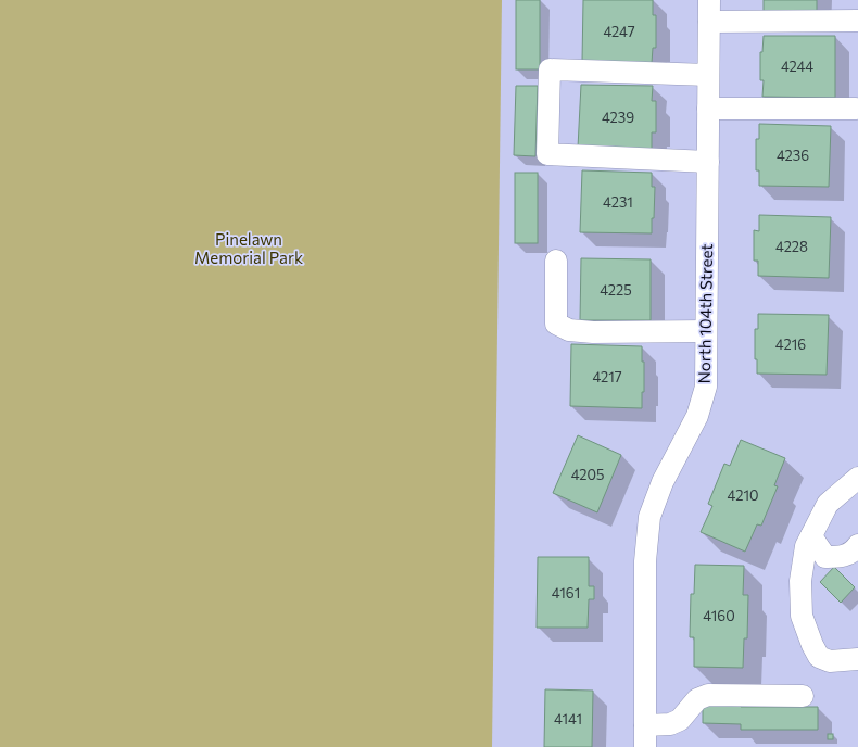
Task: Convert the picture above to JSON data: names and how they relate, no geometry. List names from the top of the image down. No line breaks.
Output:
{"streets":{"street":["North 104th Street"]},"parks":["Pinelawn Memorial Park"],"house_numbers":["4247","4244","4239","4236","4231","4228","4225","4216","4217","4205","4210","4161","4160","4141"]}
